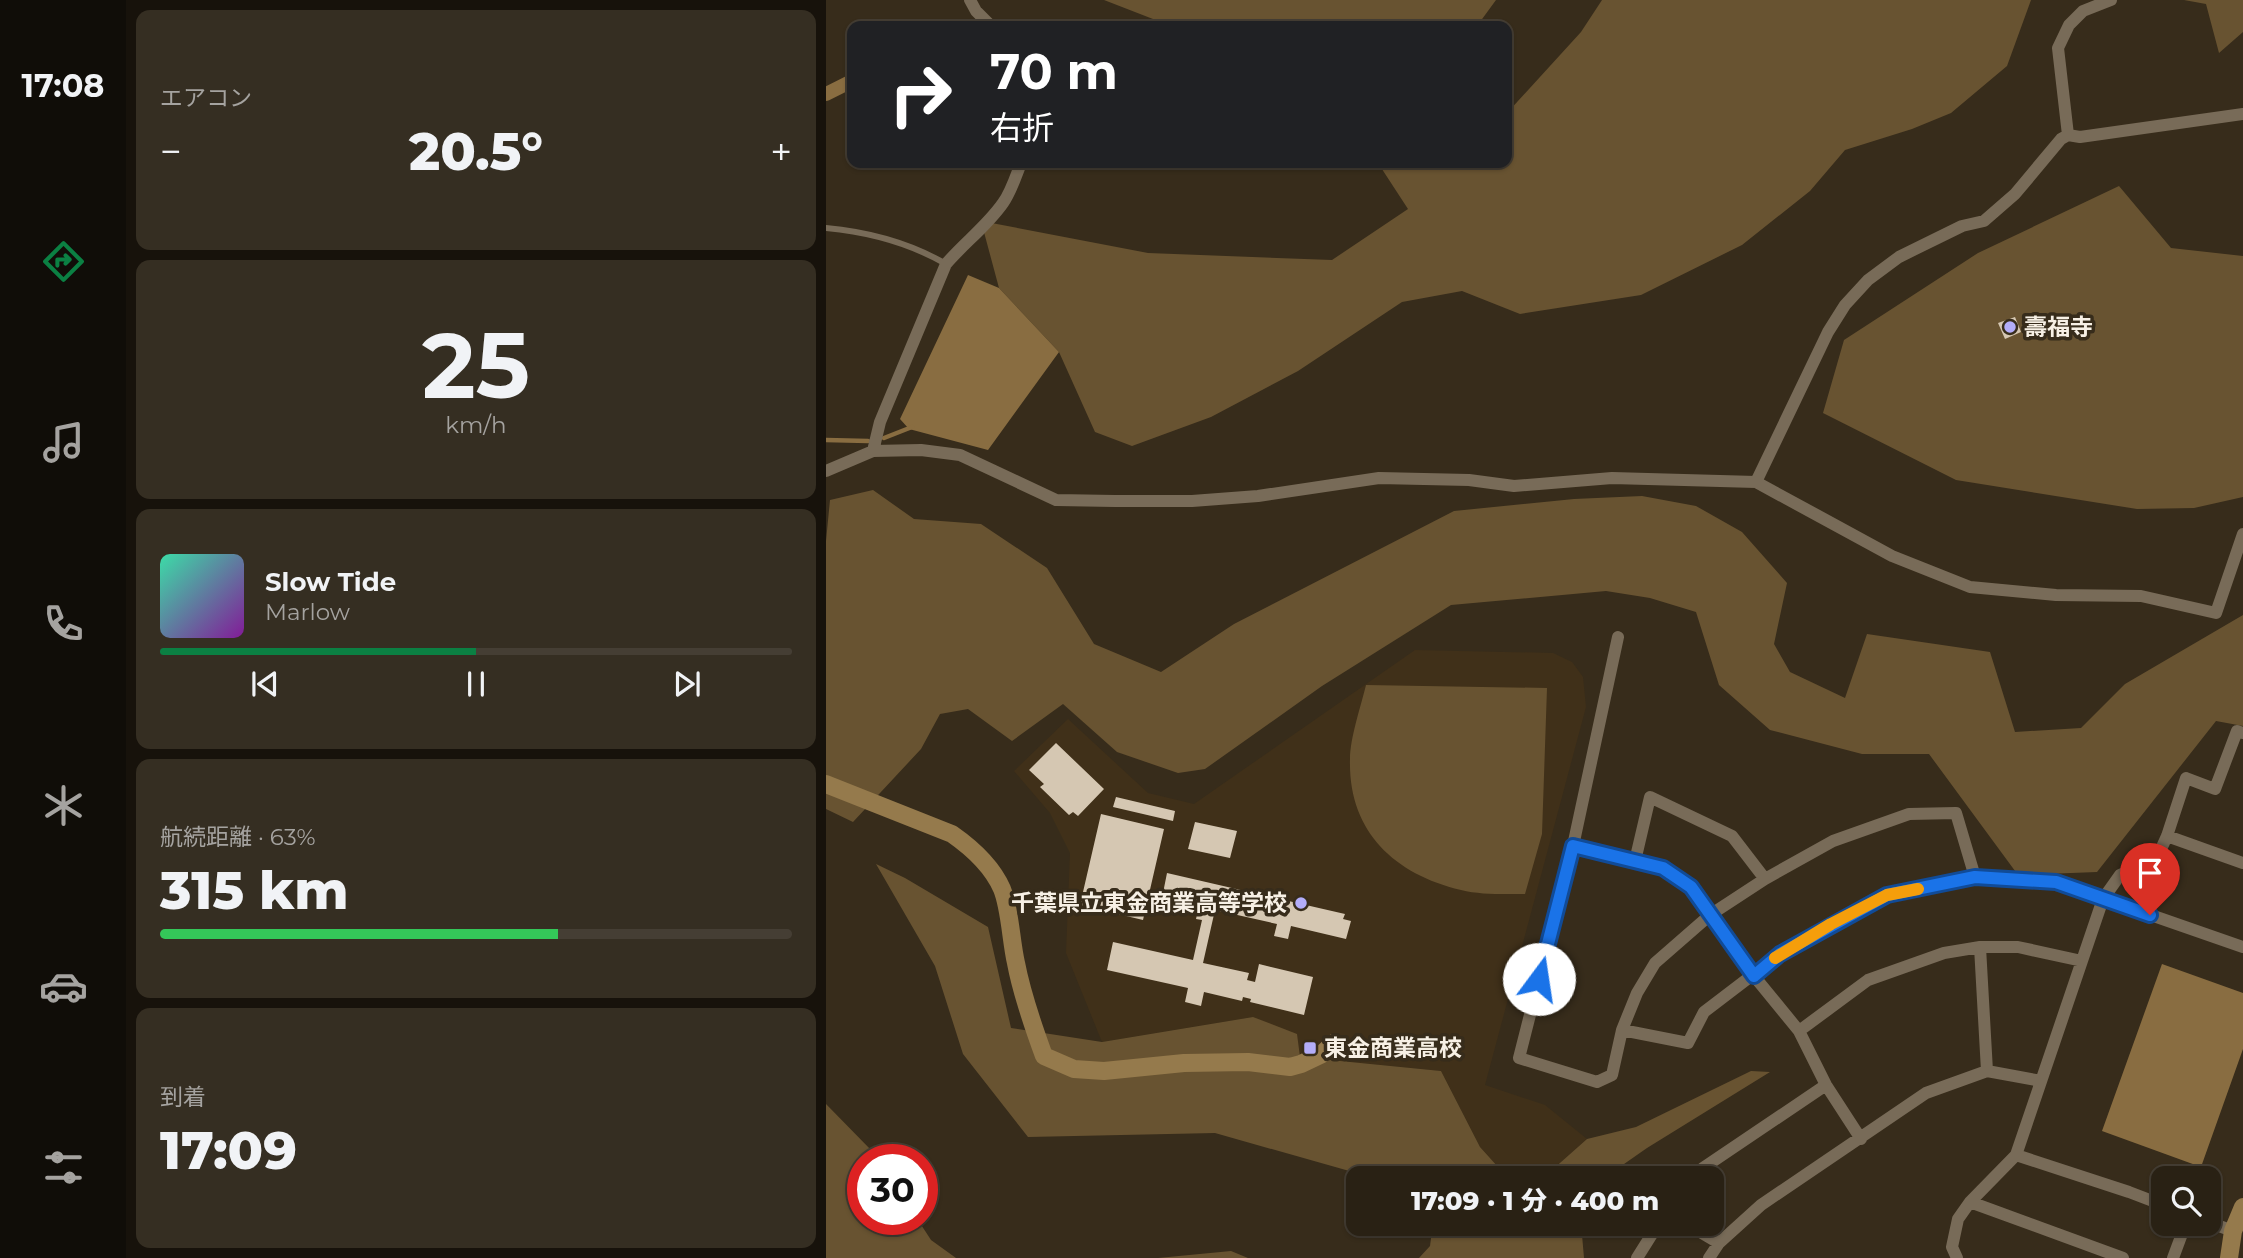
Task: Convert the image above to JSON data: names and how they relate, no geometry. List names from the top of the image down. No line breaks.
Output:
{"places":{"other":["壽福寺","千葉県立東金商業高等学校"],"transit":["東金商業高校"]},"page":{"tabs":"17:08","tile":["エアコン",["25","km/h"],["航続距離 · 63%","315 km"],["到着","17:09"]],"turn":["70 m","右折"],"heat":["−","20.5°","+"],"song":["Slow Tide","Marlow"],"limit":"30","trip":"17:09 · 1 分 · 400 m"}}
